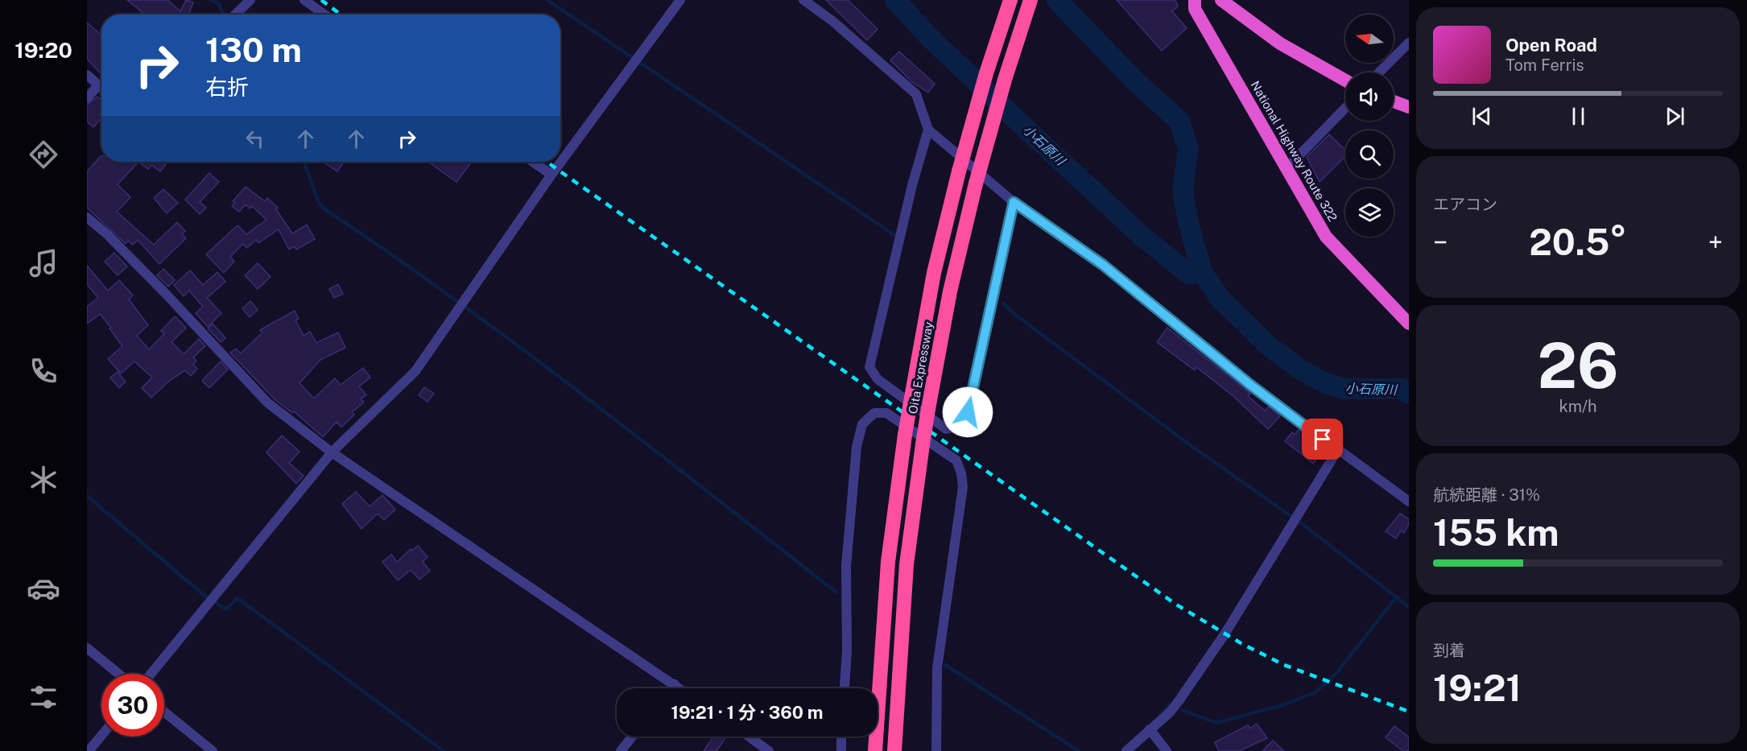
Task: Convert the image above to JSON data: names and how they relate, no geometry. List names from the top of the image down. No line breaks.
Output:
{"streets":{"highway":["National Highway Route 322","Oita Expressway"]},"water":["小石原川"],"north":"left","page":{"tabs":"19:20","turn":["130 m","右折"],"song":["Open Road","Tom Ferris"],"tile":["エアコン",["26","km/h"],["航続距離 · 31%","155 km"],["到着","19:21"]],"heat":["−","20.5°","+"],"limit":"30","trip":"19:21 · 1 分 · 360 m"}}
